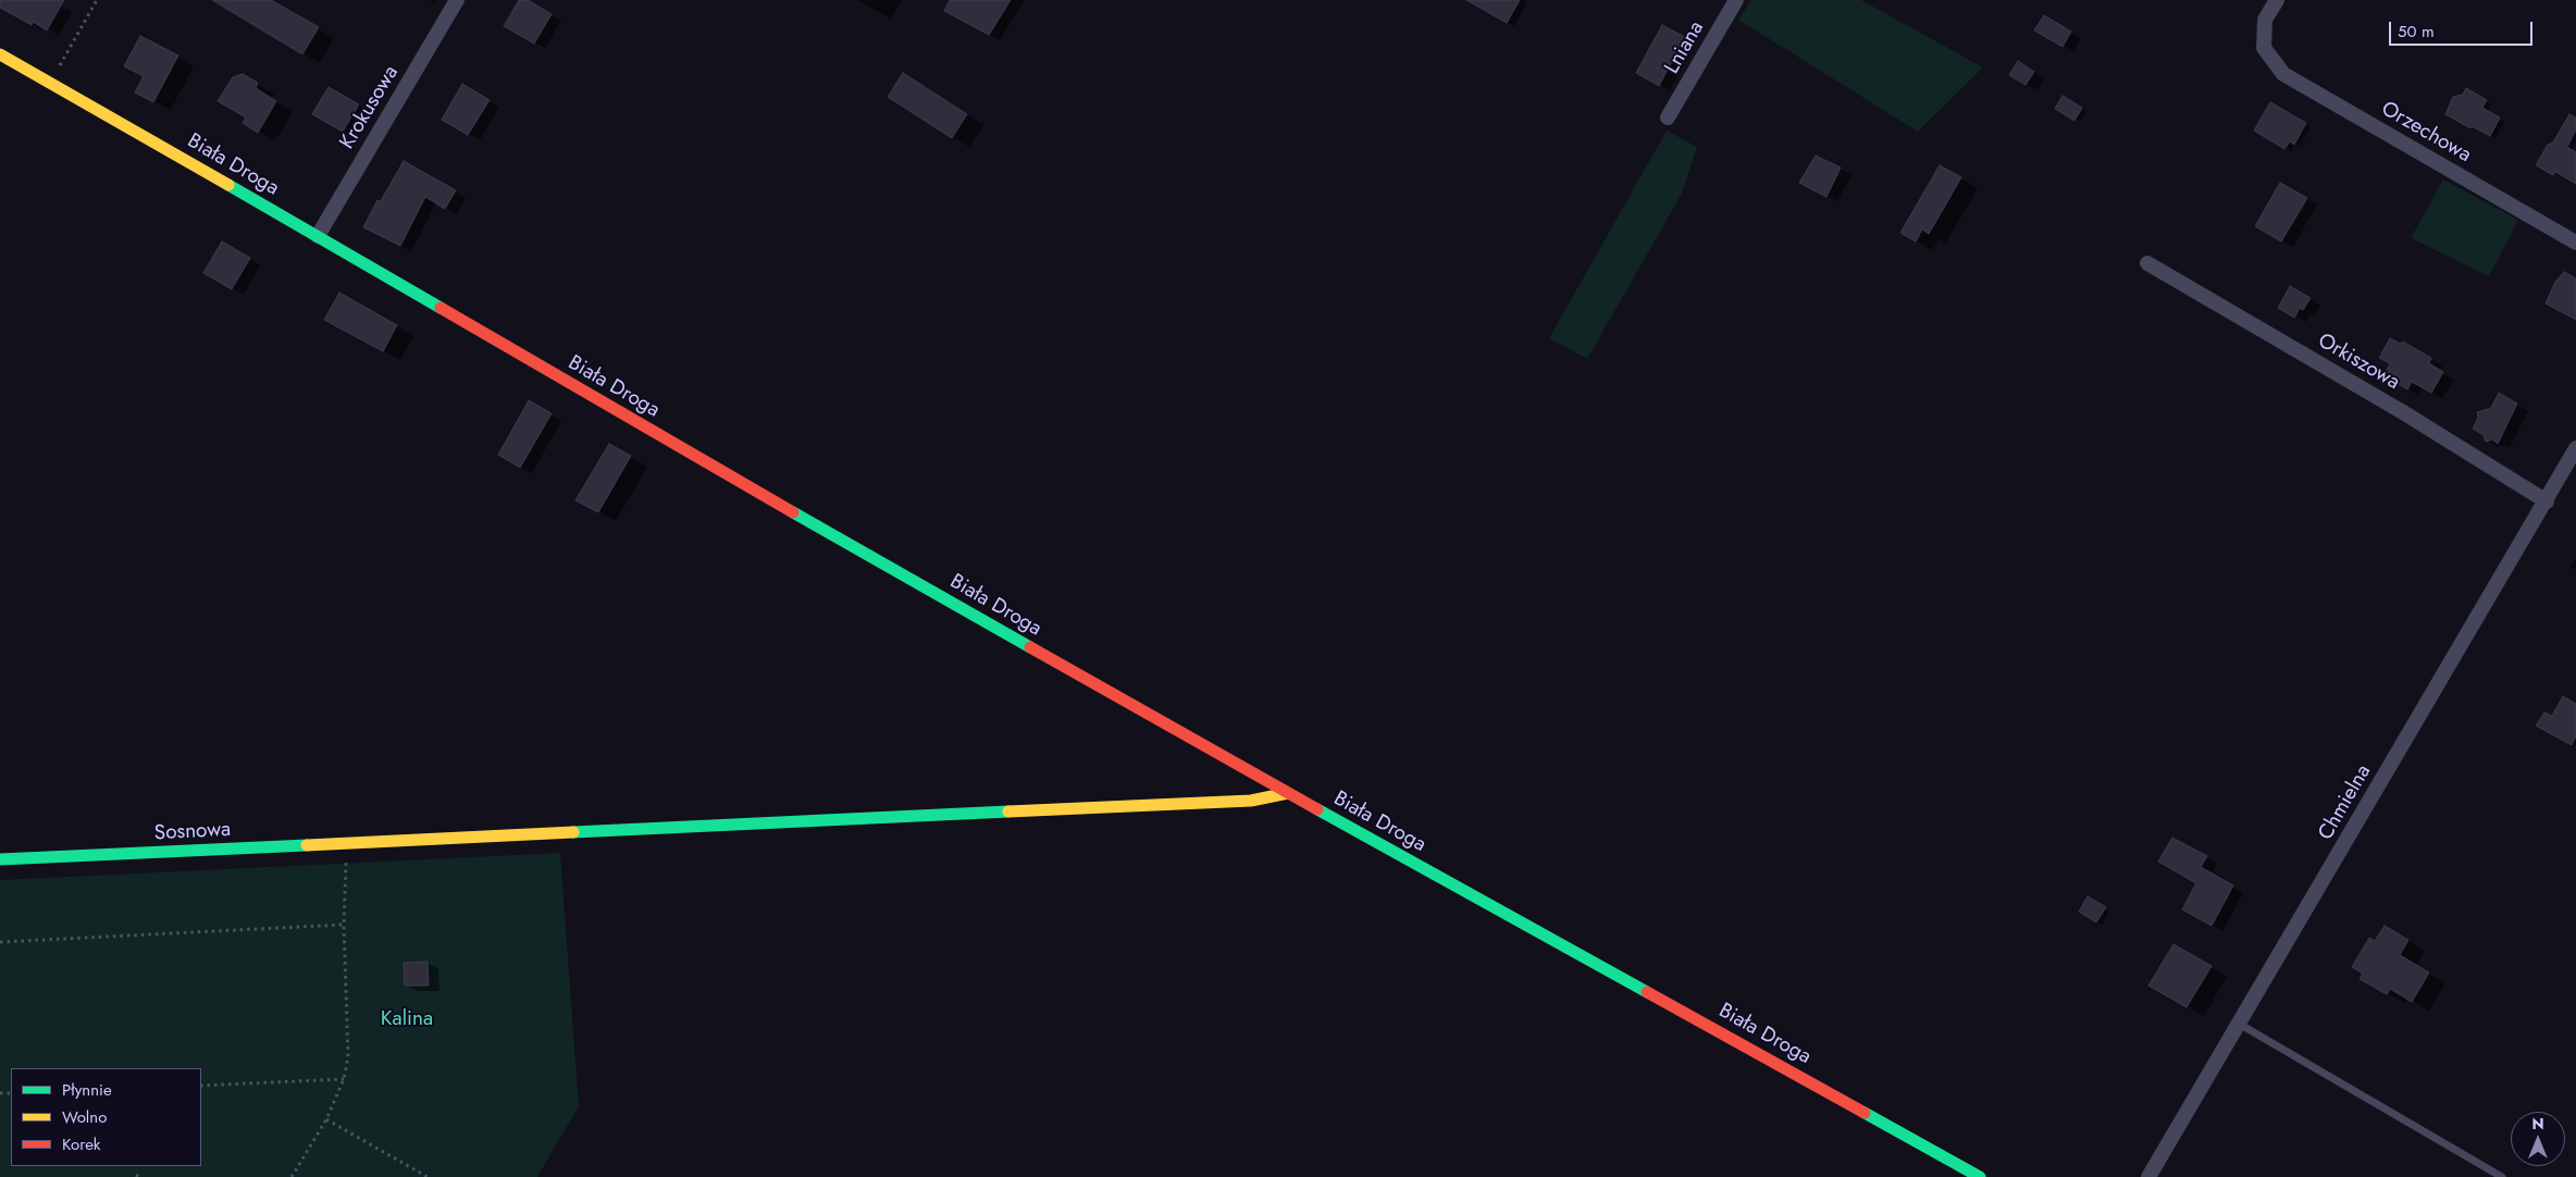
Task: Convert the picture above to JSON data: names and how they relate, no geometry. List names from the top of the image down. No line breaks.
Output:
{"streets":{"street":["Lniana","Krokusowa","Orzechowa","Biała Droga","Orkiszowa","Chmielna","Sosnowa"]},"crossings":[["Krokusowa","Biała Droga"],["Biała Droga","Sosnowa"],["Orkiszowa","Chmielna"]],"parks":["Kalina"],"legend":["Płynnie","Wolno","Korek"],"scale_bar":"50 m","north":"top"}
